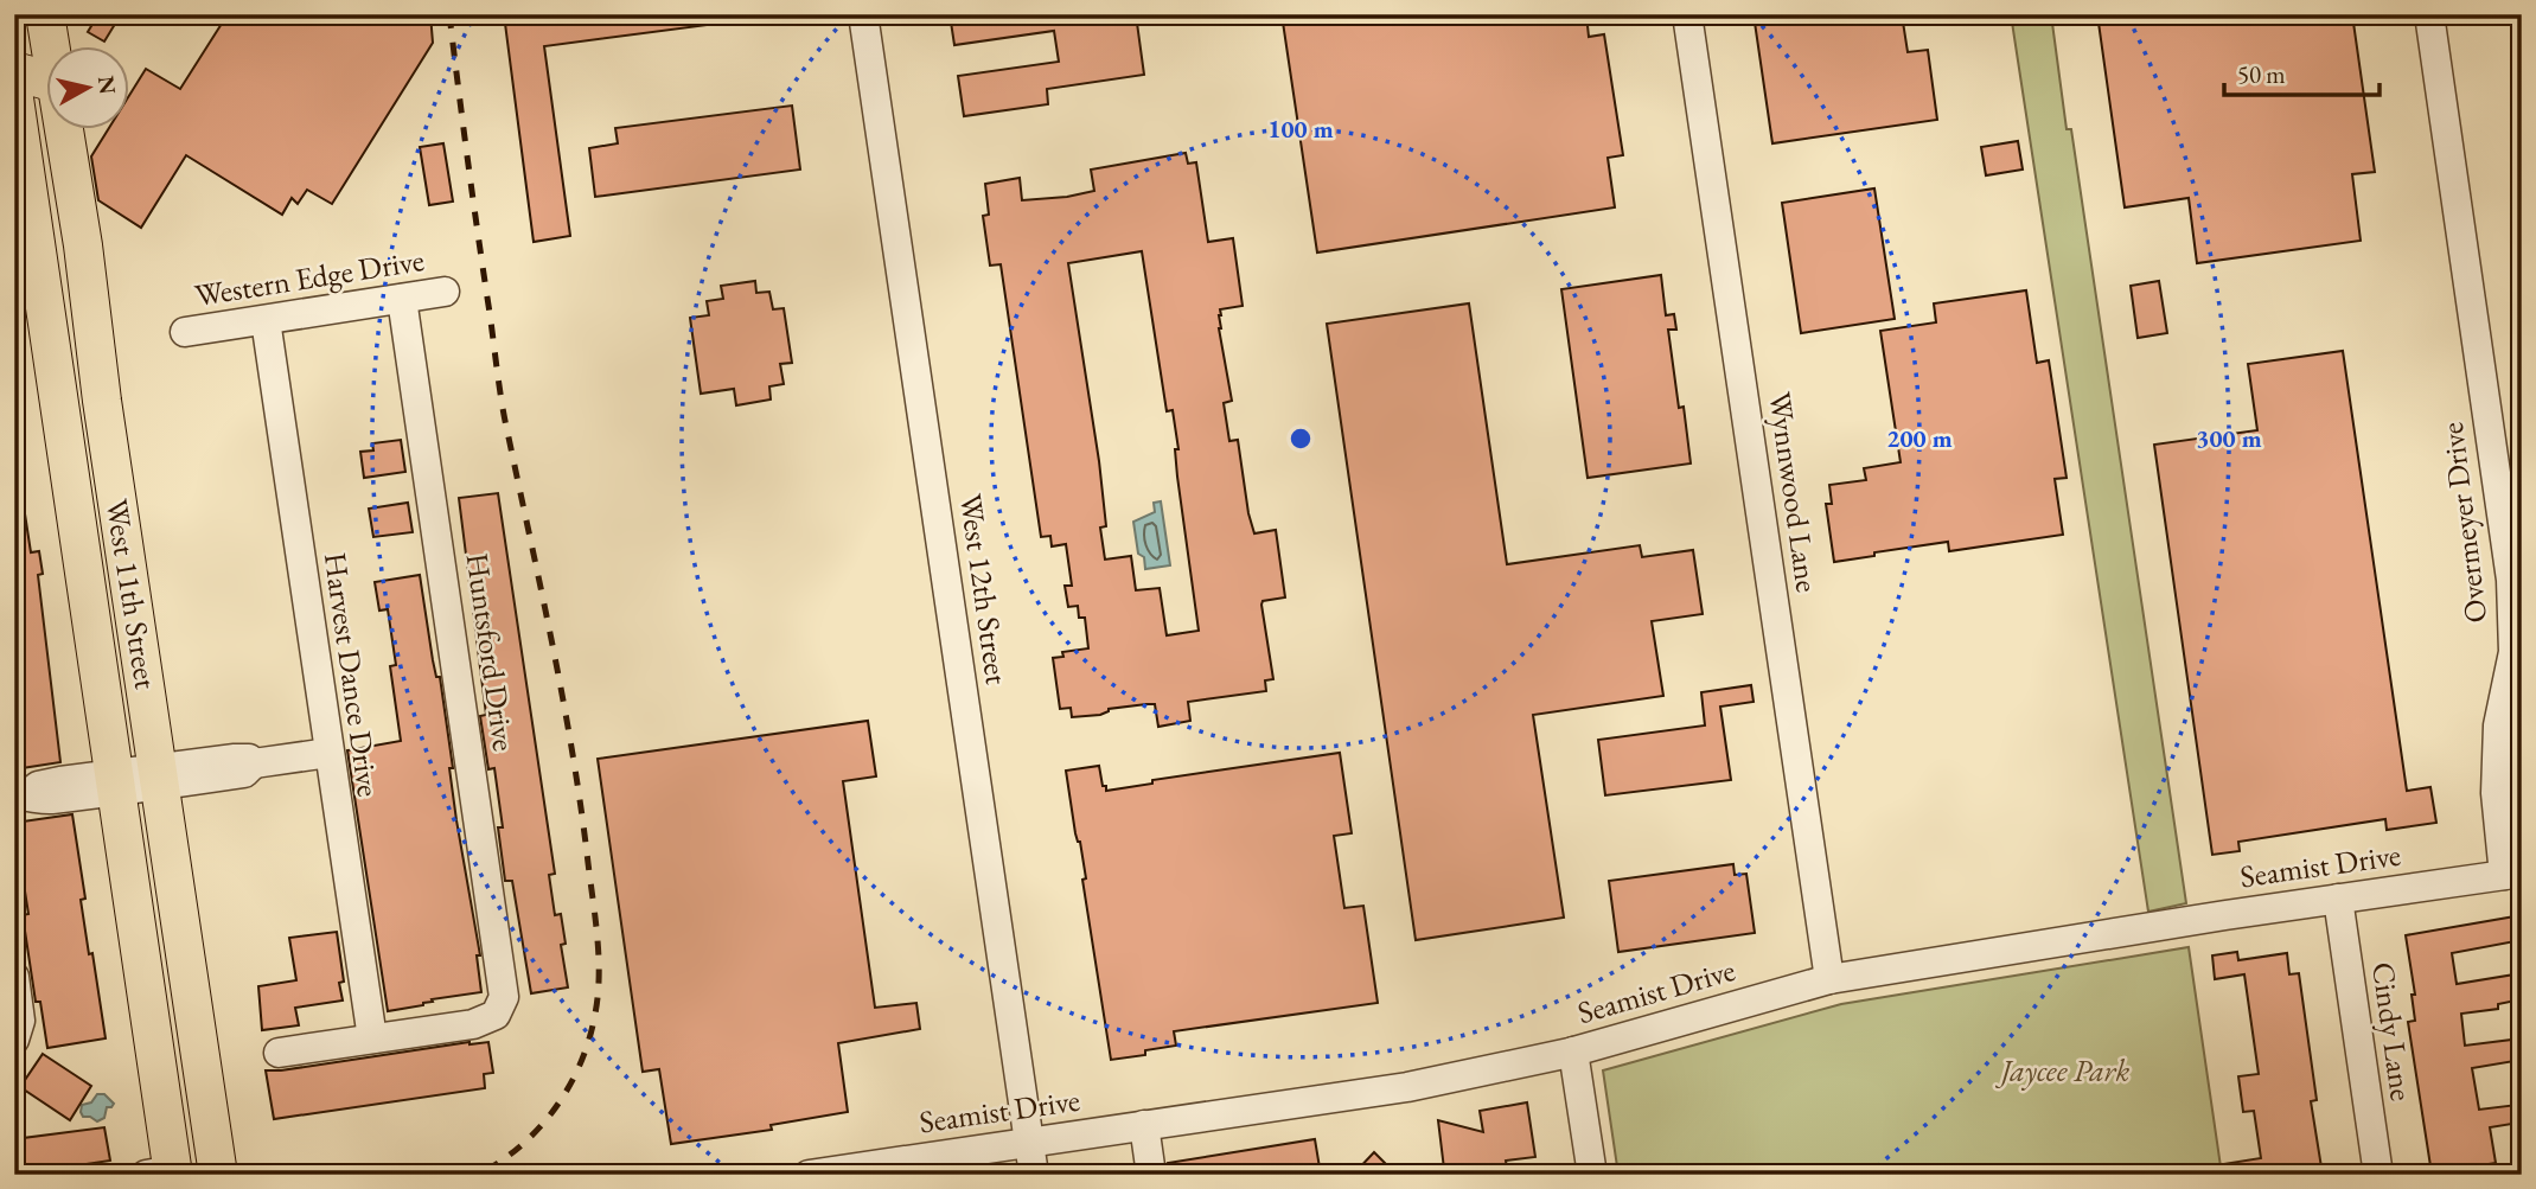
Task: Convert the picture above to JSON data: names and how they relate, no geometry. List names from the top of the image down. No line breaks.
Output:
{"streets":{"main road":["West 11th Street"],"street":["Western Edge Drive","Wynnwood Lane","Overmeyer Drive","West 12th Street","Huntsford Drive","Harvest Dance Drive","Seamist Drive","Cindy Lane"]},"crossings":[["Western Edge Drive","Huntsford Drive"],["Western Edge Drive","Harvest Dance Drive"],["Wynnwood Lane","Seamist Drive"],["Overmeyer Drive","Seamist Drive"],["West 12th Street","Seamist Drive"],["Huntsford Drive","Harvest Dance Drive"],["Seamist Drive","Cindy Lane"]],"parks":["Jaycee Park"],"scale_bar":"50 m","north":"right","rings":["100 m","200 m","300 m"]}
